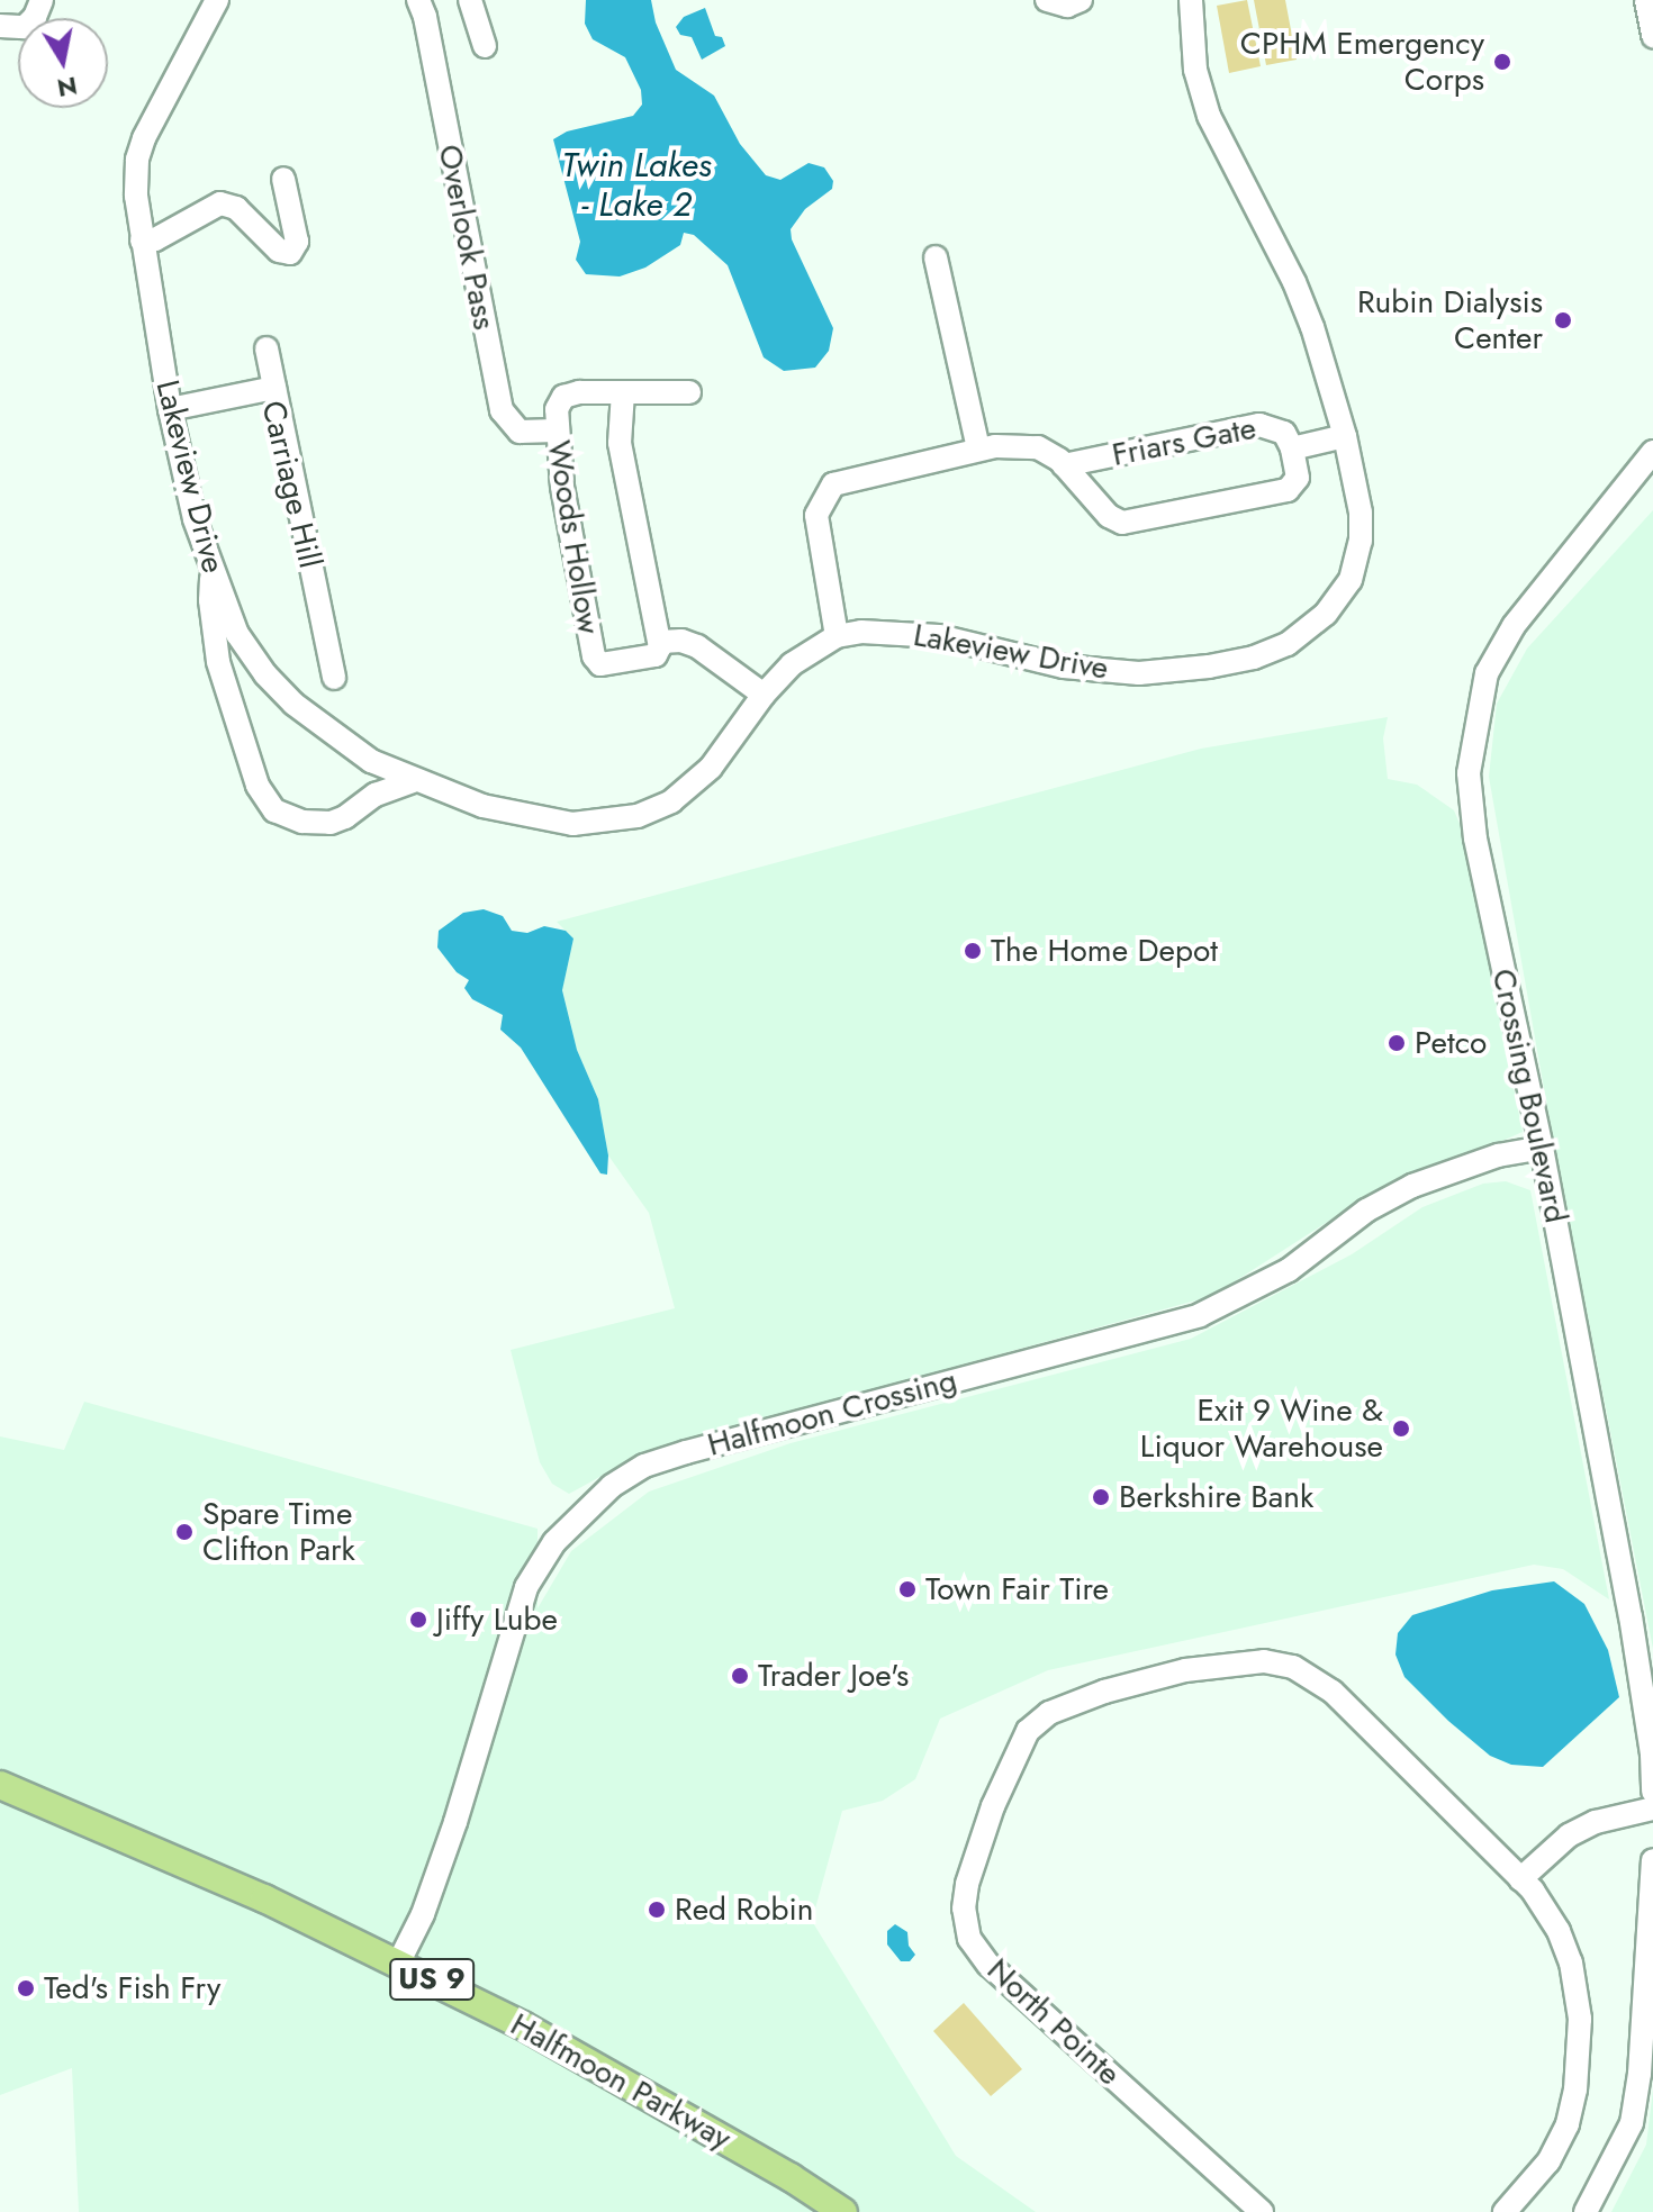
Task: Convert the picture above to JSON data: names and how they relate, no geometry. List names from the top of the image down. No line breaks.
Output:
{"streets":{"main road":["US 9","Halfmoon Parkway"],"street":["Overlook Pass","Friars Gate","Lakeview Drive","Carriage Hill","Woods Hollow","Crossing Boulevard","Halfmoon Crossing","North Pointe"]},"crossings":[["Overlook Pass","Woods Hollow"],["Friars Gate","Lakeview Drive"],["Lakeview Drive","Carriage Hill"],["Crossing Boulevard","Halfmoon Crossing"],["Halfmoon Crossing","Halfmoon Parkway"]],"water":["Twin Lakes - Lake 2"],"places":["CPHM Emergency Corps","Rubin Dialysis Center","The Home Depot","Petco","Exit 9 Wine & Liquor Warehouse","Berkshire Bank","Spare Time Clifton Park","Town Fair Tire","Jiffy Lube","Trader Joe's","Red Robin","Ted's Fish Fry"],"north":"bottom"}
